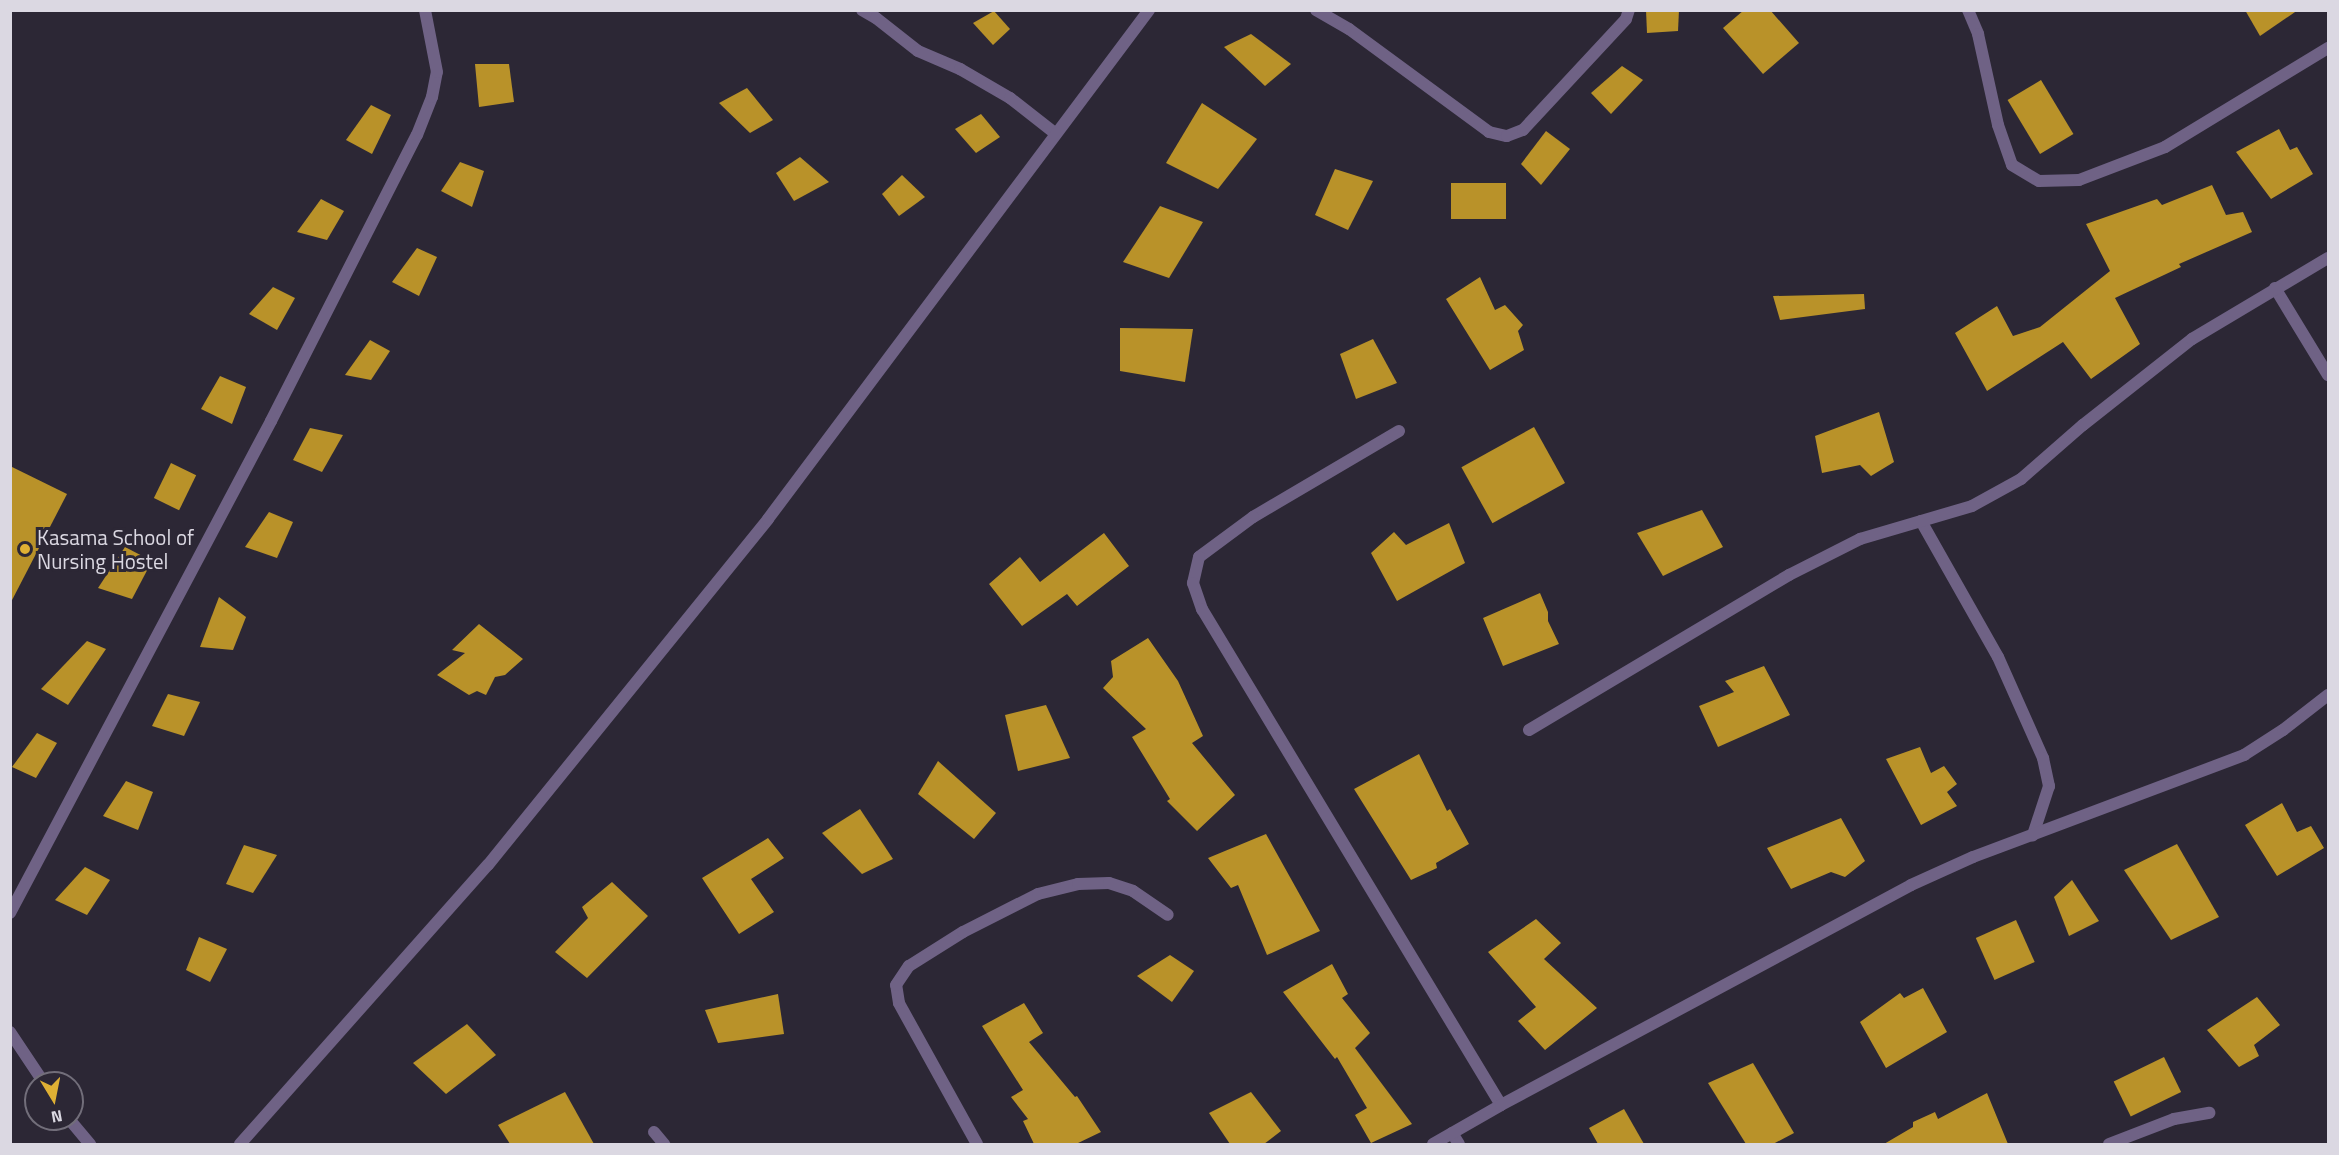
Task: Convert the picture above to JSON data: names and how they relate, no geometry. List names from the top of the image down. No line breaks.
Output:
{"places":["Kasama School of Nursing Hostel"],"north":"bottom"}
